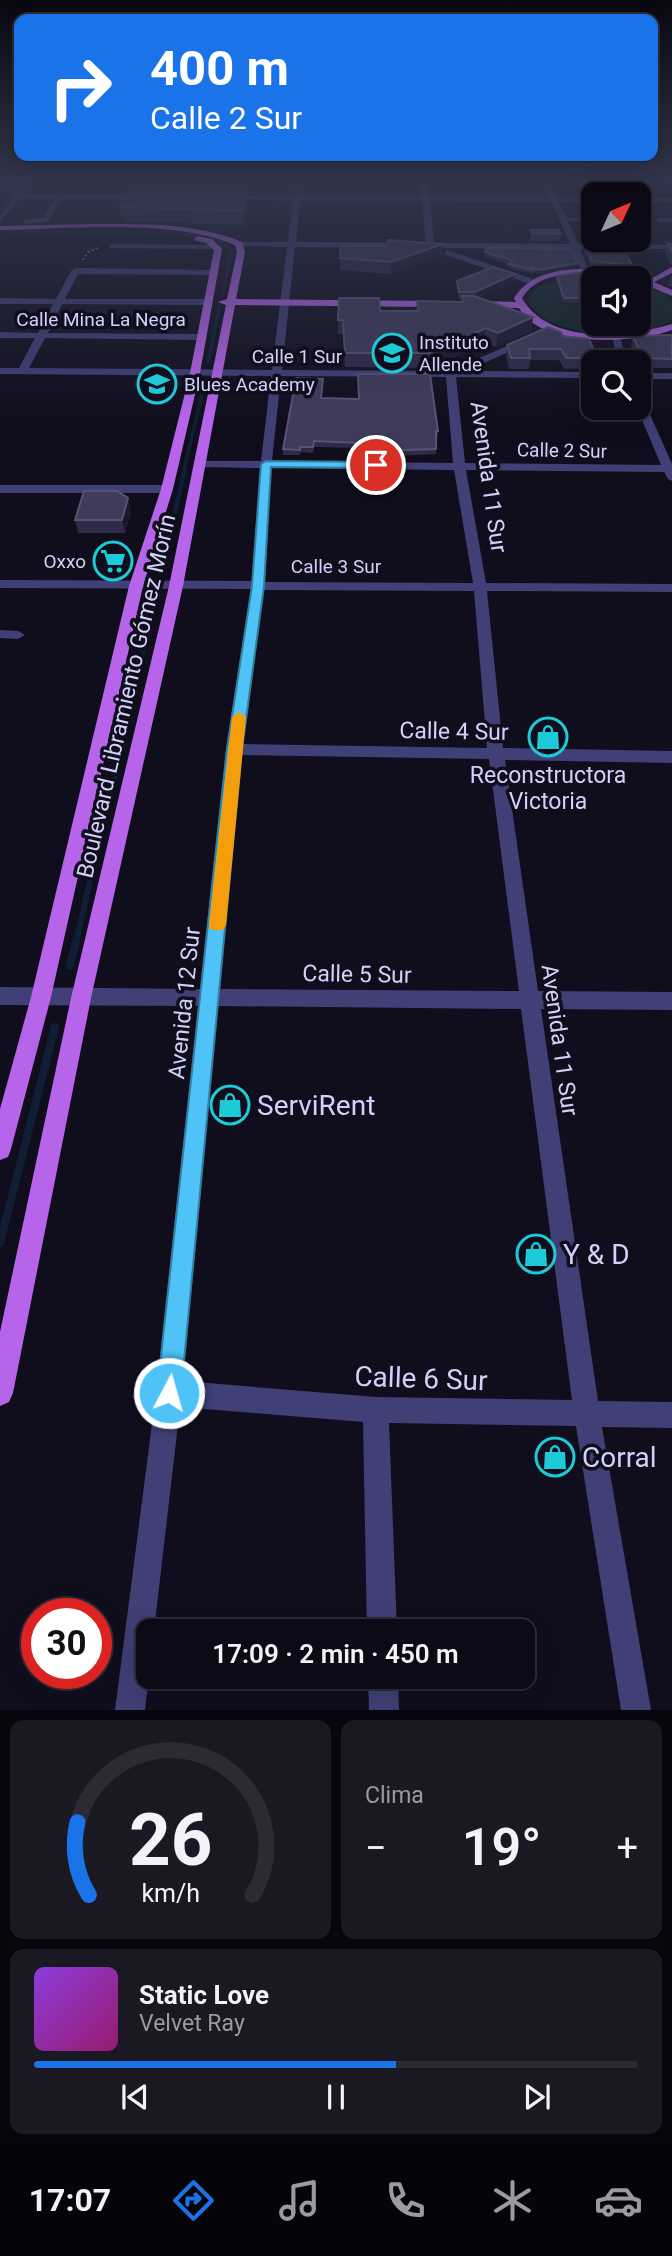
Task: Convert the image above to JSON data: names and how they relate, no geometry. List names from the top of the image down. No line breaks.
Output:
{"streets":{"main road":["Boulevard Libramiento Gómez Morín"],"street":["Calle Mina La Negra","Calle 1 Sur","Calle 2 Sur","Avenida 11 Sur","Calle 3 Sur","Calle 4 Sur","Calle 5 Sur","Avenida 12 Sur","Calle 6 Sur"]},"crossings":[["Calle Mina La Negra","Boulevard Libramiento Gómez Morín"],["Calle 1 Sur","Avenida 11 Sur"],["Calle 1 Sur","Boulevard Libramiento Gómez Morín"],["Calle 1 Sur","Avenida 12 Sur"],["Calle 2 Sur","Avenida 11 Sur"],["Calle 2 Sur","Boulevard Libramiento Gómez Morín"],["Calle 2 Sur","Avenida 12 Sur"],["Avenida 11 Sur","Calle 3 Sur"],["Avenida 11 Sur","Calle 4 Sur"],["Avenida 11 Sur","Calle 5 Sur"],["Avenida 11 Sur","Calle 6 Sur"],["Calle 3 Sur","Boulevard Libramiento Gómez Morín"],["Calle 3 Sur","Avenida 12 Sur"],["Boulevard Libramiento Gómez Morín","Calle 5 Sur"],["Calle 4 Sur","Avenida 12 Sur"],["Calle 5 Sur","Avenida 12 Sur"],["Avenida 12 Sur","Calle 6 Sur"]],"places":{"school or university":["Instituto Allende","Blues Academy"],"supermarket":["Oxxo"],"shop":["Reconstructora Victoria","ServiRent","Y & D","Corral"]},"north":"top right","page":{"turn":["400 m","Calle 2 Sur"],"limit":"30","trip":"17:09 · 2 min · 450 m","tile":"Clima","heat":["−","19°","+"],"song":["Static Love","Velvet Ray"],"tabs":"17:07","gauge":["26","km/h"]}}
